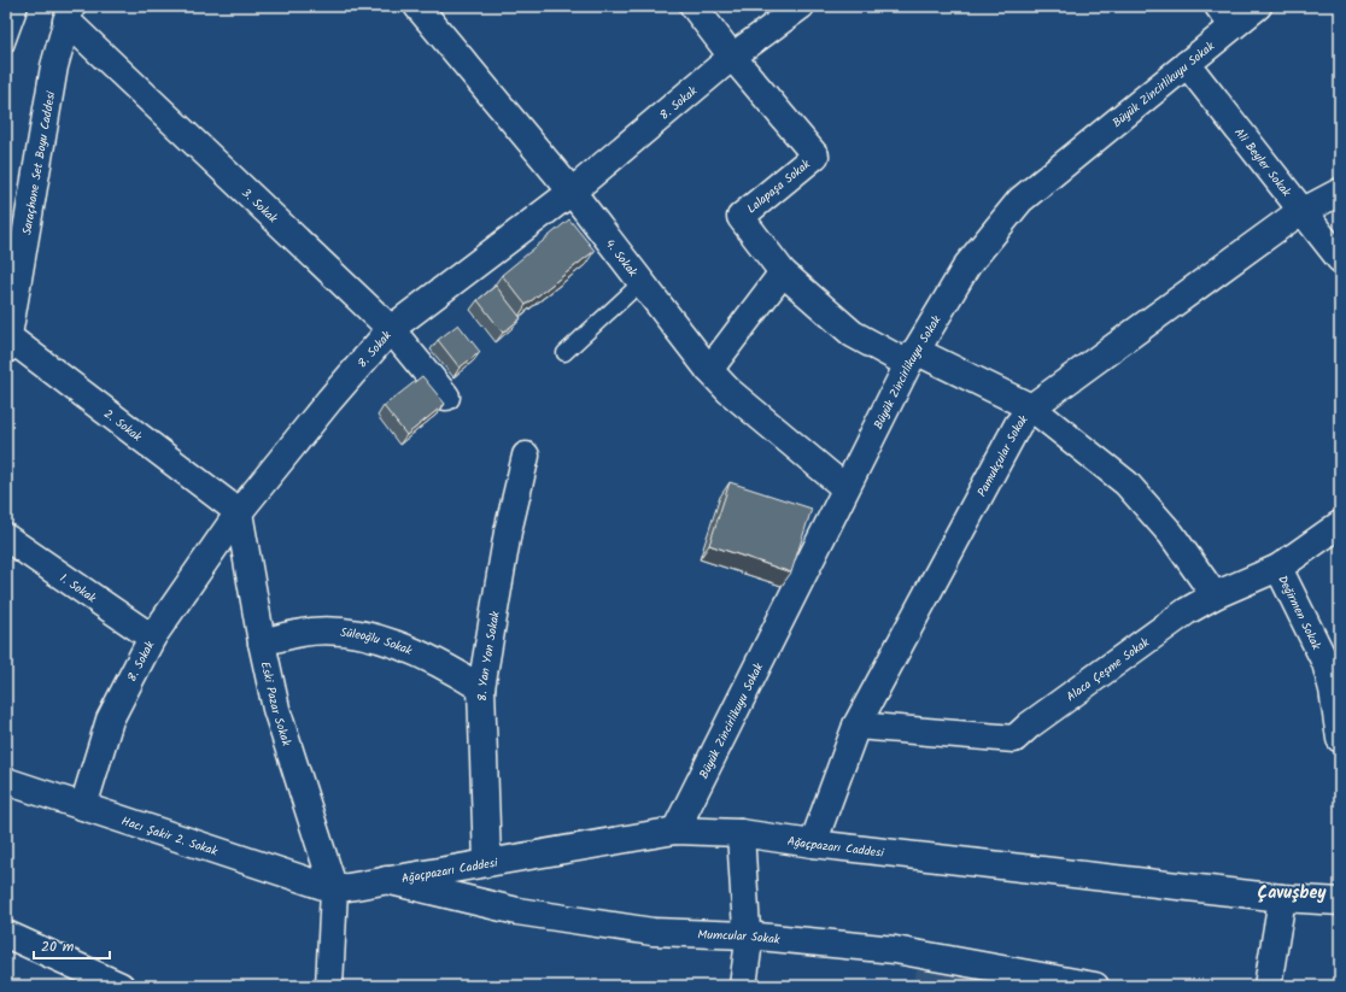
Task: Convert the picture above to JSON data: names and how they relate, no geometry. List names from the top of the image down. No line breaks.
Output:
{"streets":{"street":["Büyük Zincirlikuyu Sokak","8. Sokak","Ali Beyler Sokak","Saraçhane Set Boyu Caddesi","Lalapaşa Sokak","3. Sokak","4. Sokak","2. Sokak","Pamukçular Sokak","1. Sokak","Değirmen Sokak","Süleoğlu Sokak","8. Yan Yon Sokak","Alaca Çeşme Sokak","Eski Pazar Sokak","Hacı Şakir 2. Sokak","Ağaçpazarı Caddesi","Mumcular Sokak"]},"crossings":[["Büyük Zincirlikuyu Sokak","Ali Beyler Sokak"],["Büyük Zincirlikuyu Sokak","Lalapaşa Sokak"],["Büyük Zincirlikuyu Sokak","4. Sokak"],["Büyük Zincirlikuyu Sokak","Ağaçpazarı Caddesi"],["8. Sokak","Lalapaşa Sokak"],["8. Sokak","3. Sokak"],["8. Sokak","4. Sokak"],["8. Sokak","2. Sokak"],["8. Sokak","1. Sokak"],["8. Sokak","Eski Pazar Sokak"],["8. Sokak","Hacı Şakir 2. Sokak"],["Ali Beyler Sokak","Pamukçular Sokak"],["Saraçhane Set Boyu Caddesi","3. Sokak"],["Saraçhane Set Boyu Caddesi","2. Sokak"],["Lalapaşa Sokak","Pamukçular Sokak"],["Lalapaşa Sokak","Alaca Çeşme Sokak"],["2. Sokak","Eski Pazar Sokak"],["Pamukçular Sokak","Alaca Çeşme Sokak"],["Pamukçular Sokak","Ağaçpazarı Caddesi"],["Değirmen Sokak","Alaca Çeşme Sokak"],["Süleoğlu Sokak","8. Yan Yon Sokak"],["Süleoğlu Sokak","Eski Pazar Sokak"],["8. Yan Yon Sokak","Ağaçpazarı Caddesi"],["Eski Pazar Sokak","Hacı Şakir 2. Sokak"],["Eski Pazar Sokak","Ağaçpazarı Caddesi"],["Hacı Şakir 2. Sokak","Ağaçpazarı Caddesi"],["Ağaçpazarı Caddesi","Mumcular Sokak"]],"districts":["Çavuşbey"],"scale_bar":"20 m"}
